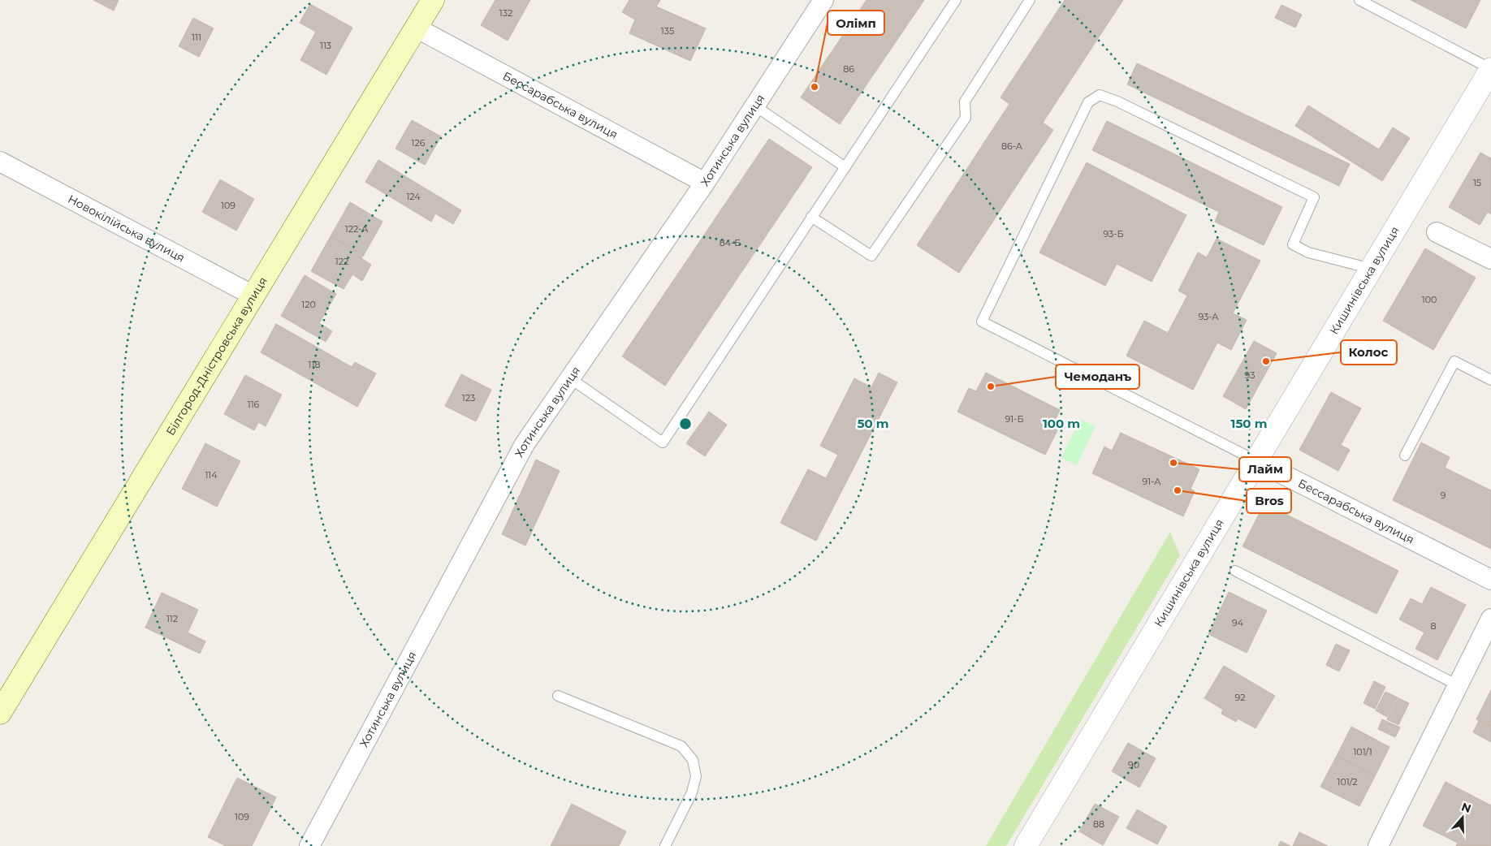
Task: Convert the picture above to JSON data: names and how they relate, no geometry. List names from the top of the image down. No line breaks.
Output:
{"streets":{"main road":["Білгород-Дністровська вулиця"],"street":["Бессарабська вулиця","Хотинська вулиця","Новокілійська вулиця","Кишинівська вулиця"]},"crossings":[["Бессарабська вулиця","Хотинська вулиця"],["Бессарабська вулиця","Кишинівська вулиця"],["Бессарабська вулиця","Білгород-Дністровська вулиця"],["Новокілійська вулиця","Білгород-Дністровська вулиця"]],"places":["Олімп","Колос","Чемоданъ","Лайм","Bros"],"house_numbers":["132","135","111","113","86","126","86-А","15","124","109","122-А","93-Б","84-Б","122","100","120","93-А","118","93","123","116","91-Б","114","91-А","9","112","94","8","92","101/1","90","101/2","109","88"],"north":"top","rings":["50 m","100 m","150 m"]}
